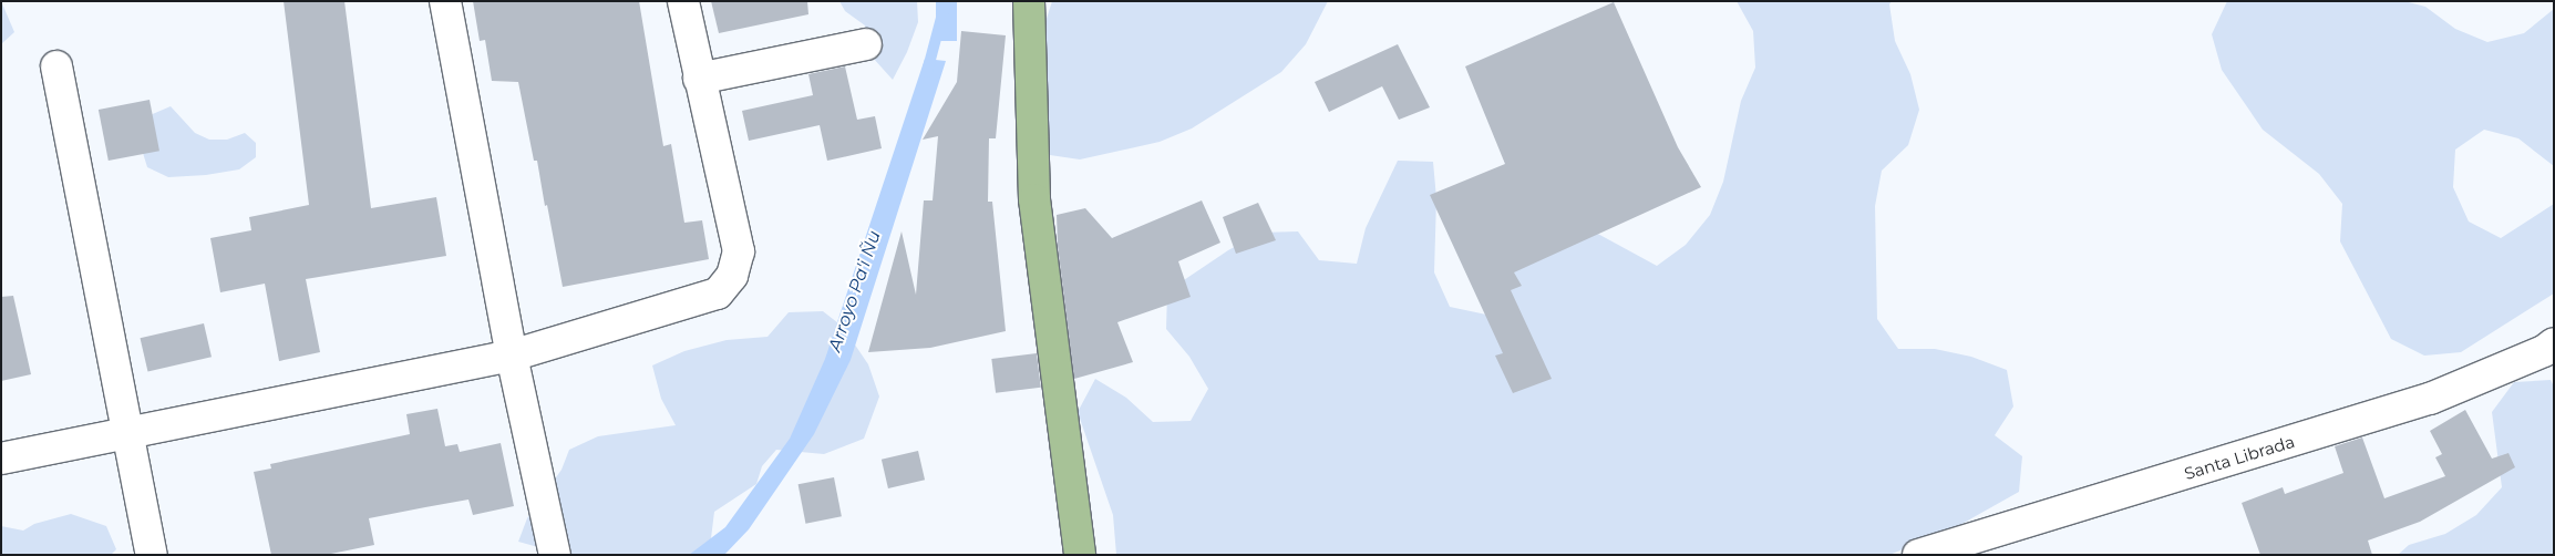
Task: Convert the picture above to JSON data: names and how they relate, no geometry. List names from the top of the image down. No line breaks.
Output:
{"streets":{"street":["Santa Librada"]},"water":["Arroyo Pa'i Ñu"]}
